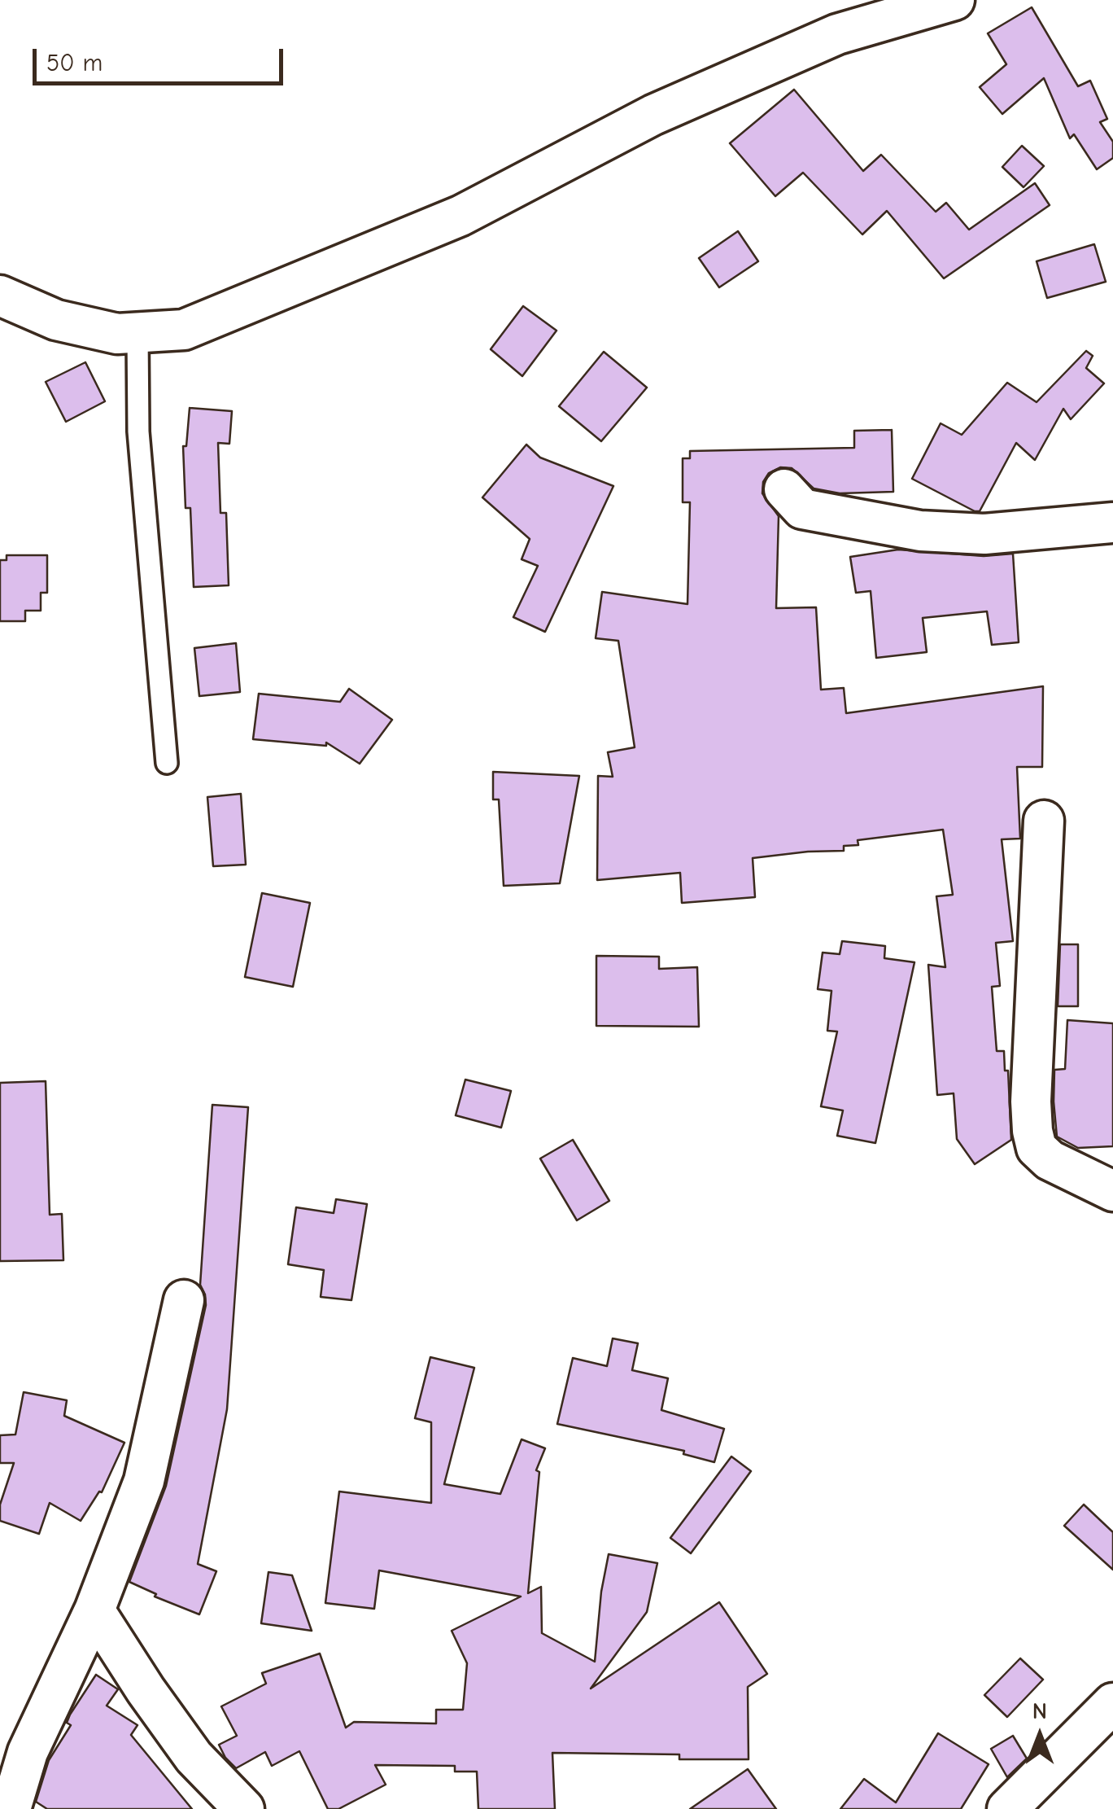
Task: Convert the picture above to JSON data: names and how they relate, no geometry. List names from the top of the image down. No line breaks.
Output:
{"scale_bar":"50 m","north":"top"}
